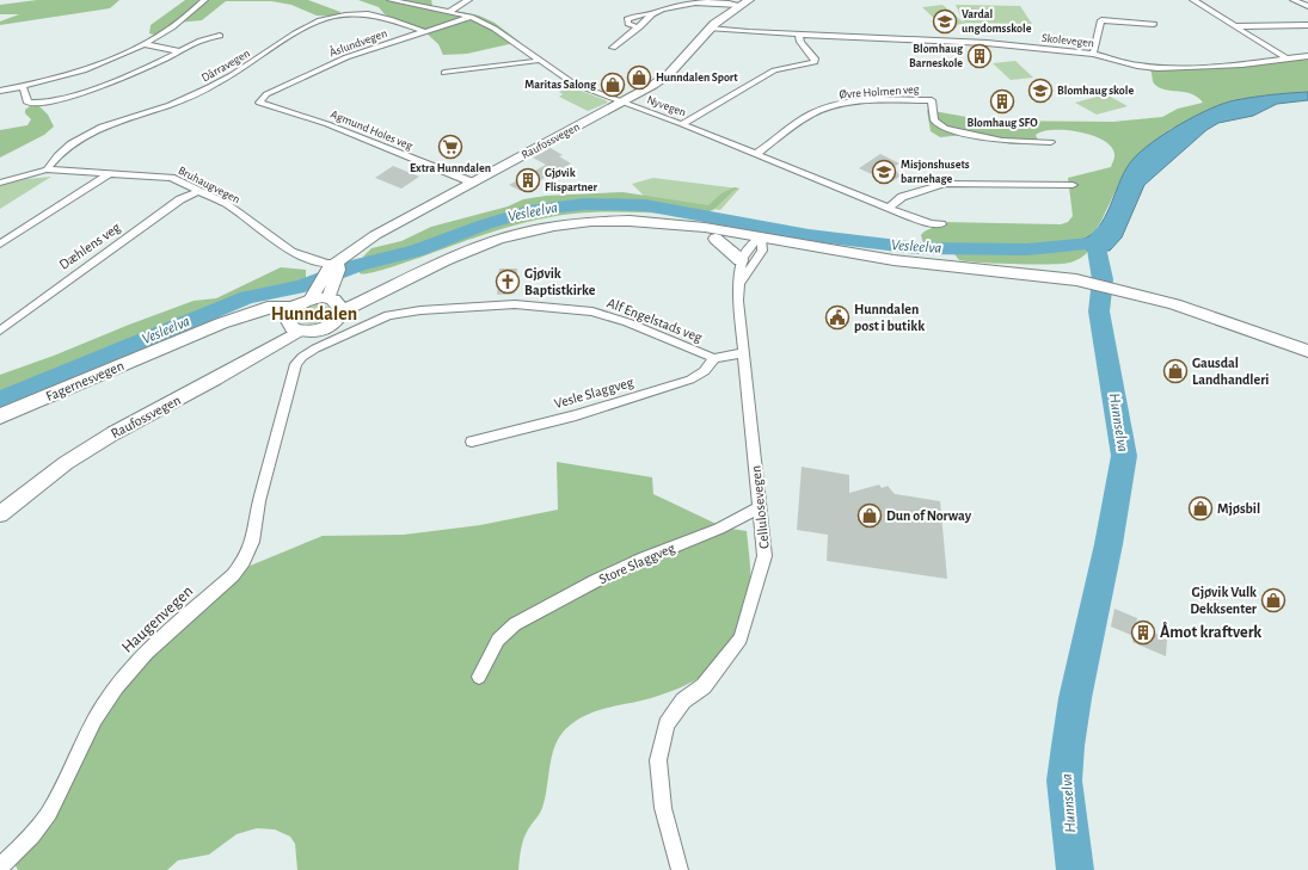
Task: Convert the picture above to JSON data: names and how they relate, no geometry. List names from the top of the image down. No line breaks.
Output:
{"streets":{"main road":["Raufossvegen","Fagernesvegen"],"street":["Skolevegen","Åslundvegen","Dårravegen","Øvre Holmen veg","Nyvegen","Agmund Holes veg","Bruhaugvegen","Dæhlens veg","Alf Engelstads veg","Vesle Slaggveg","Cellulosevegen","Store Slaggveg","Haugenvegen"]},"crossings":[["Skolevegen","Raufossvegen"],["Åslundvegen","Dårravegen"],["Åslundvegen","Nyvegen"],["Åslundvegen","Agmund Holes veg"],["Dårravegen","Bruhaugvegen"],["Øvre Holmen veg","Nyvegen"],["Nyvegen","Raufossvegen"],["Agmund Holes veg","Raufossvegen"],["Raufossvegen","Bruhaugvegen"],["Raufossvegen","Fagernesvegen"],["Bruhaugvegen","Dæhlens veg"],["Alf Engelstads veg","Vesle Slaggveg"],["Alf Engelstads veg","Cellulosevegen"],["Alf Engelstads veg","Haugenvegen"],["Cellulosevegen","Store Slaggveg"]],"districts":["Hunndalen"],"water":["Vesleelva","Hunnselva"],"places":{"school or university":["Vardal ungdomsskole","Blomhaug skole","Misjonshusets barnehage"],"building":["Blomhaug Barneskole","Blomhaug SFO","Gjøvik Flispartner","Åmot kraftverk"],"shop":["Hunndalen Sport","Maritas Salong","Gausdal Landhandleri","Mjøsbil","Dun of Norway","Gjøvik Vulk Dekksenter"],"supermarket":["Extra Hunndalen"],"church":["Gjøvik Baptistkirke"],"public building":["Hunndalen post i butikk"]}}
